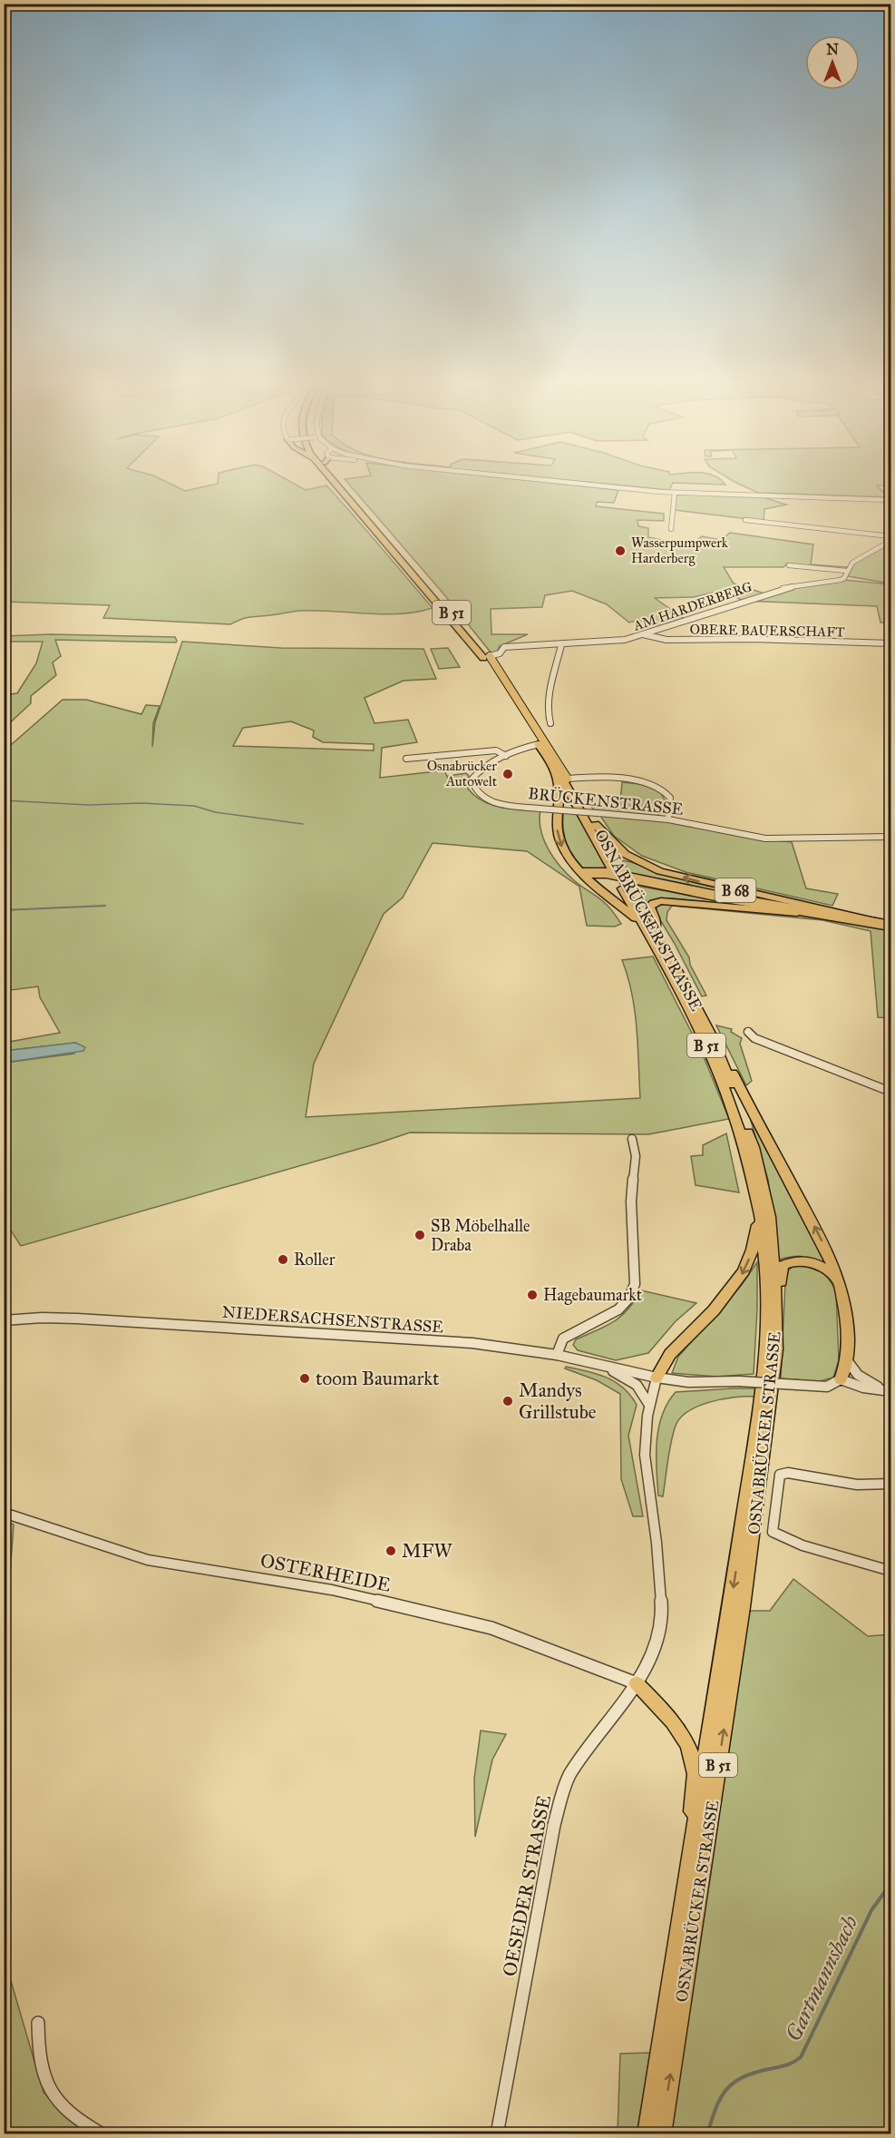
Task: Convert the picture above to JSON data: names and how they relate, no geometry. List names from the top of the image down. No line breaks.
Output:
{"streets":{"highway":["B 51","B 68","OSNABRÜCKER STRASSE"],"street":["AM HARDERBERG","OBERE BAUERSCHAFT","BRÜCKENSTRASSE","NIEDERSACHSENSTRASSE","OSTERHEIDE","OESEDER STRASSE"]},"crossings":[["AM HARDERBERG","OBERE BAUERSCHAFT"],["AM HARDERBERG","OSNABRÜCKER STRASSE"],["B 51","OSNABRÜCKER STRASSE"],["BRÜCKENSTRASSE","OSNABRÜCKER STRASSE"],["B 68","OSNABRÜCKER STRASSE"],["NIEDERSACHSENSTRASSE","OESEDER STRASSE"],["OSTERHEIDE","OESEDER STRASSE"]],"water":["Gartmannsbach"],"places":["Wasserpumpwerk Harderberg","Osnabrücker Autowelt","SB Möbelhalle Draba","Roller","Hagebaumarkt","toom Baumarkt","Mandys Grillstube","MFW"],"north":"top"}
